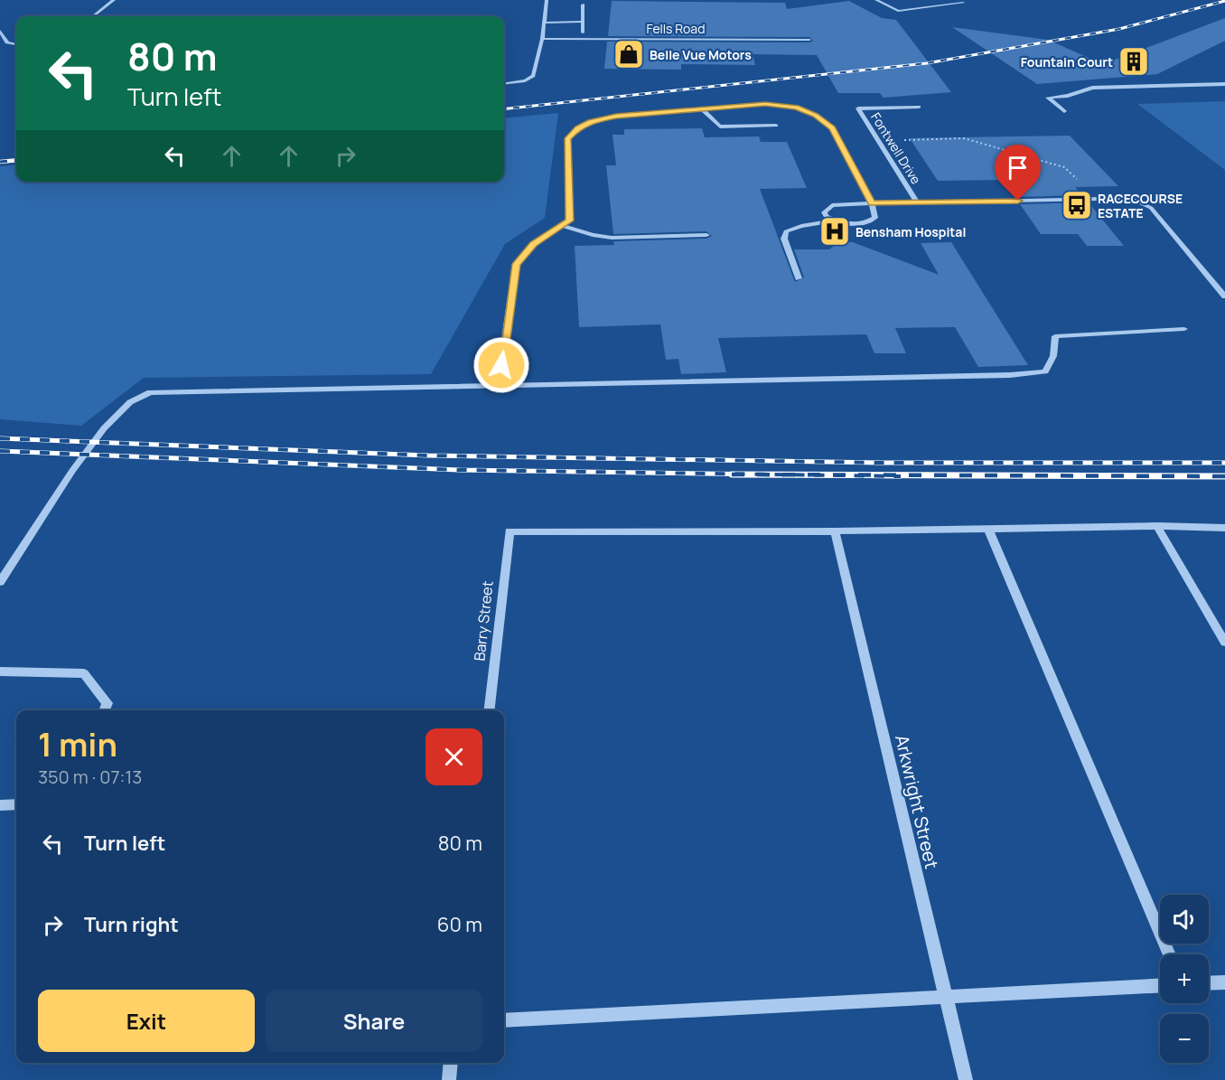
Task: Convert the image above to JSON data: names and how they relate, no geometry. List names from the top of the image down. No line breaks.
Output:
{"streets":{"street":["Fells Road","Fontwell Drive","Barry Street","Arkwright Street"]},"crossings":[["Barry Street","Arkwright Street"]],"places":{"shop":["Belle Vue Motors"],"building":["Fountain Court"],"bus stop":["RACECOURSE ESTATE"],"hospital":["Bensham Hospital"]},"page":{"turn":["80 m","Turn left"],"heading":["1 min","350 m · 07:13"],"list":[{"name":"Turn left","value":"80 m"},{"name":"Turn right","value":"60 m"}],"map_buttons":["+","−"],"buttons":["Exit","Share"]}}
